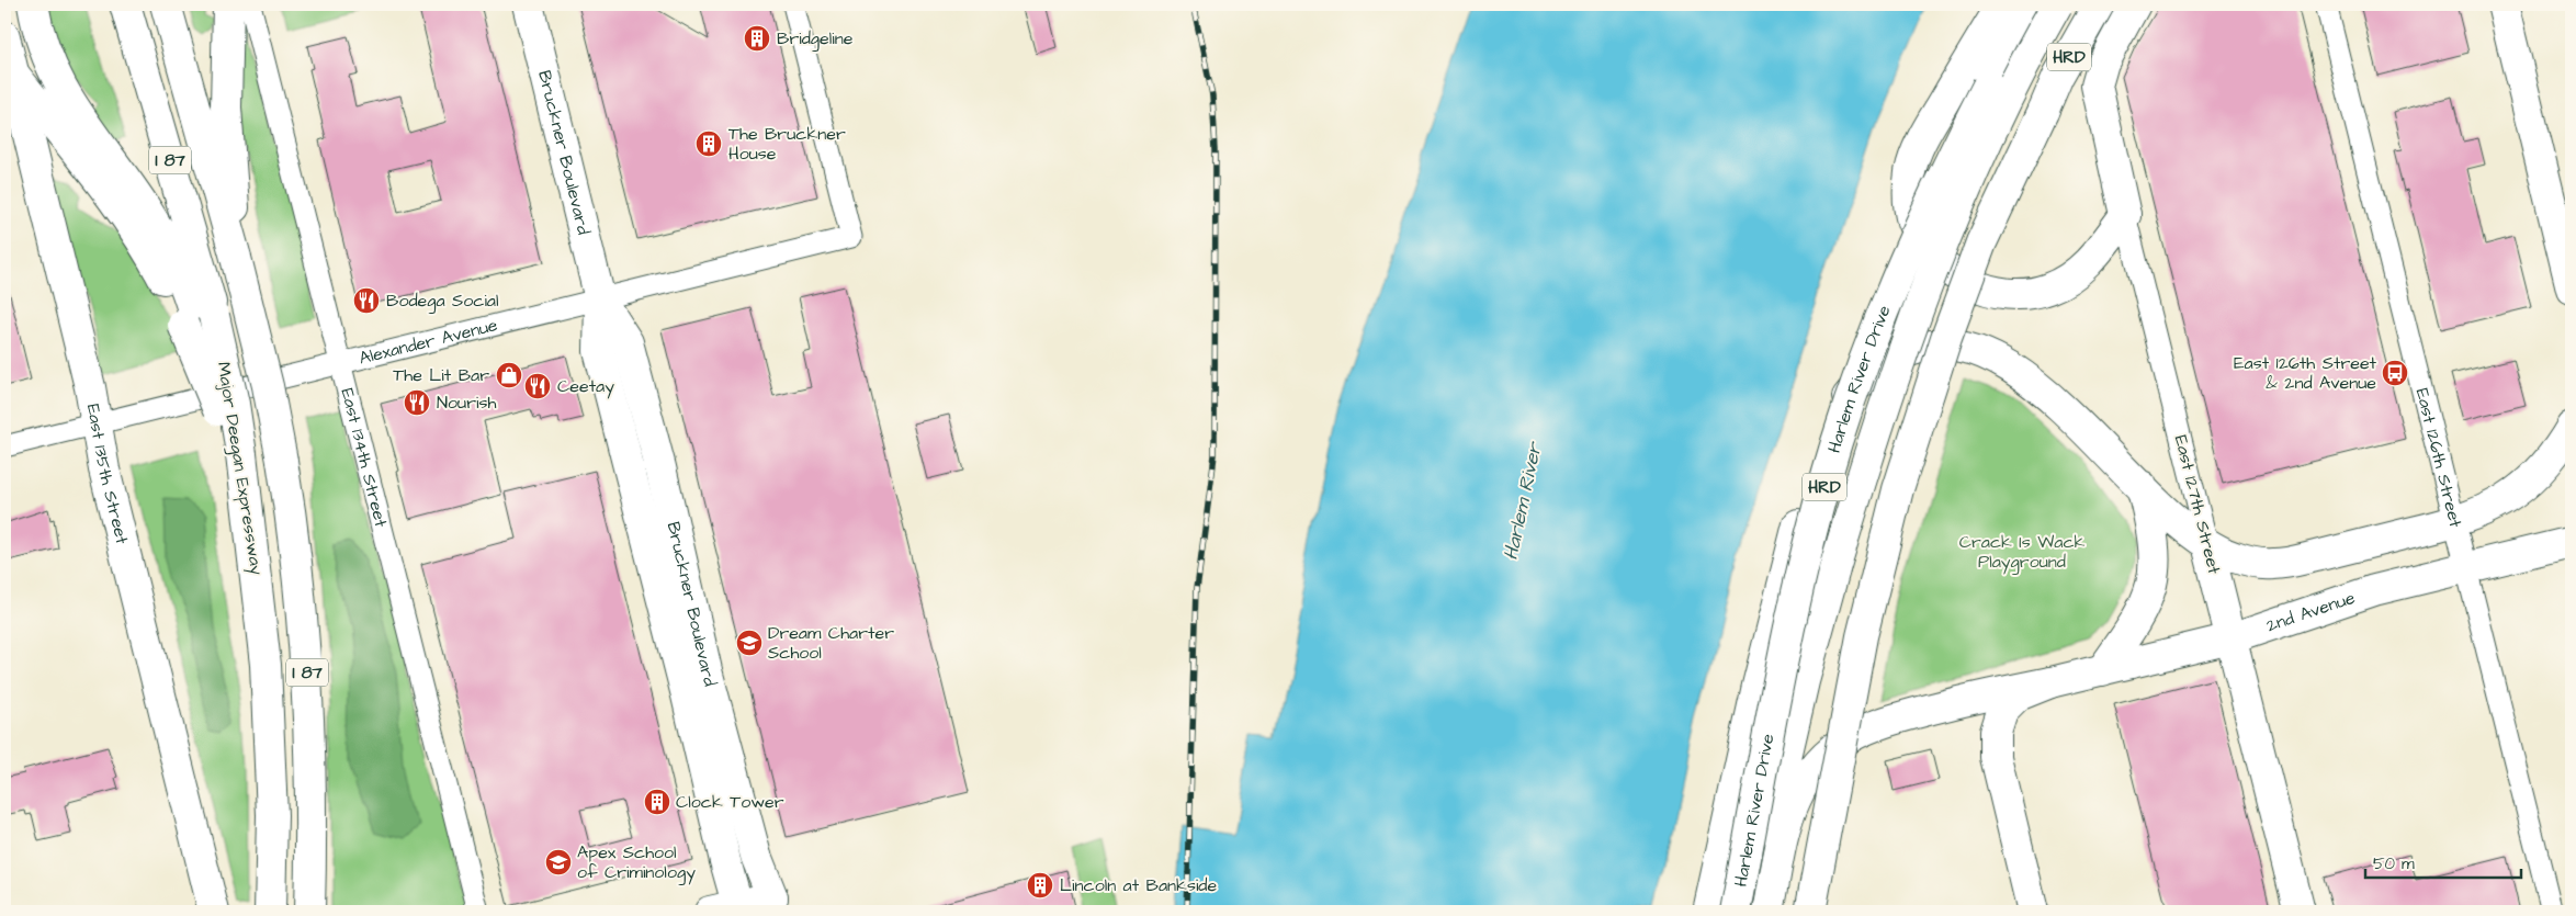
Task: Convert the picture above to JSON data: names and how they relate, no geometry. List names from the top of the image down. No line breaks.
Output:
{"streets":{"main road":["HRD","Bruckner Boulevard","I 87","Harlem River Drive","Major Deegan Expressway","East 135th Street","East 127th Street","2nd Avenue"],"street":["Alexander Avenue","East 134th Street","East 126th Street"]},"crossings":[["Bruckner Boulevard","Alexander Avenue"],["Alexander Avenue","East 134th Street"],["Alexander Avenue","East 135th Street"],["East 126th Street","2nd Avenue"],["East 127th Street","2nd Avenue"]],"water":["Harlem River"],"parks":["Crack Is Wack Playground"],"places":{"building":["Bridgeline","The Bruckner House","Clock Tower","Lincoln at Bankside"],"restaurant":["Bodega Social","Ceetay","Nourish"],"bus stop":["East 126th Street & 2nd Avenue"],"shop":["The Lit Bar"],"school or university":["Dream Charter School","Apex School of Criminology"]},"scale_bar":"50 m"}
